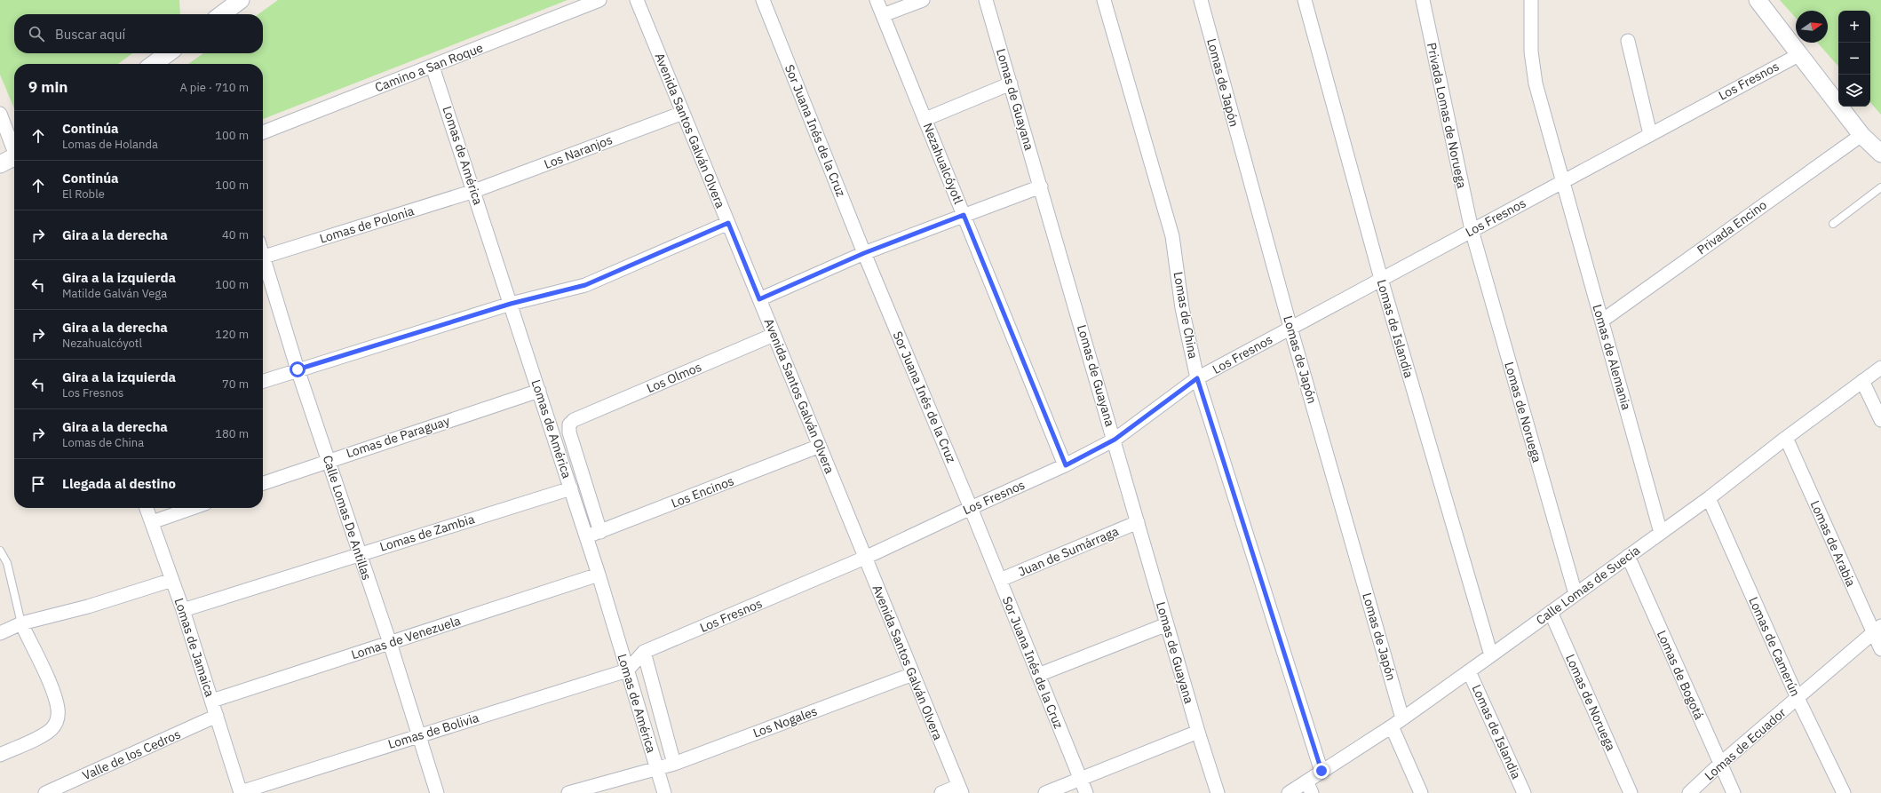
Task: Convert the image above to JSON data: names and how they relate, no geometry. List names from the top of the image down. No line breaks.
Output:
{"streets":{"street":["Camino a San Roque","Los Fresnos","Lomas de Japón","Lomas de Guayana","Privada Lomas de Noruega","Avenida Santos Galván Olvera","Sor Juana Inés de la Cruz","Los Naranjos","Lomas de América","Nezahualcóyotl","Lomas de Polonia","Privada Encino","Lomas de China","Lomas de Islandia","Lomas de Alemania","Los Olmos","Lomas de Noruega","Lomas de Paraguay","Los Encinos","Calle Lomas De Antillas","Lomas de Zambia","Lomas de Arabia","Juan de Sumárraga","Calle Lomas de Suecia","Lomas de Venezuela","Lomas de Camerún","Lomas de Jamaica","Lomas de Bogotá","Los Nogales","Lomas de Bolivia","Lomas de Ecuador","Valle de los Cedros"]},"crossings":[["Camino a San Roque","Lomas de América"],["Los Fresnos","Lomas de Japón"],["Los Fresnos","Lomas de Guayana"],["Los Fresnos","Privada Lomas de Noruega"],["Los Fresnos","Avenida Santos Galván Olvera"],["Los Fresnos","Sor Juana Inés de la Cruz"],["Los Fresnos","Lomas de América"],["Los Fresnos","Nezahualcóyotl"],["Los Fresnos","Lomas de China"],["Los Fresnos","Lomas de Islandia"],["Los Fresnos","Lomas de Alemania"],["Los Fresnos","Lomas de Noruega"],["Los Fresnos","Lomas de Bolivia"],["Lomas de Japón","Calle Lomas de Suecia"],["Lomas de Guayana","Juan de Sumárraga"],["Privada Lomas de Noruega","Lomas de Noruega"],["Avenida Santos Galván Olvera","Los Naranjos"],["Avenida Santos Galván Olvera","Los Olmos"],["Avenida Santos Galván Olvera","Los Encinos"],["Avenida Santos Galván Olvera","Los Nogales"],["Sor Juana Inés de la Cruz","Juan de Sumárraga"],["Los Naranjos","Lomas de América"],["Los Naranjos","Lomas de Polonia"],["Lomas de América","Lomas de Polonia"],["Lomas de América","Lomas de Paraguay"],["Lomas de América","Los Encinos"],["Lomas de América","Lomas de Zambia"],["Lomas de América","Lomas de Venezuela"],["Lomas de América","Los Nogales"],["Lomas de América","Lomas de Bolivia"],["Privada Encino","Lomas de Alemania"],["Lomas de China","Calle Lomas de Suecia"],["Lomas de Islandia","Calle Lomas de Suecia"],["Lomas de Alemania","Calle Lomas de Suecia"],["Los Olmos","Los Encinos"],["Lomas de Noruega","Calle Lomas de Suecia"],["Lomas de Paraguay","Calle Lomas De Antillas"],["Calle Lomas De Antillas","Lomas de Zambia"],["Calle Lomas De Antillas","Lomas de Venezuela"],["Calle Lomas De Antillas","Lomas de Bolivia"],["Lomas de Zambia","Lomas de Jamaica"],["Lomas de Arabia","Calle Lomas de Suecia"],["Lomas de Arabia","Lomas de Ecuador"],["Calle Lomas de Suecia","Lomas de Camerún"],["Calle Lomas de Suecia","Lomas de Bogotá"],["Lomas de Venezuela","Lomas de Jamaica"],["Lomas de Camerún","Lomas de Ecuador"],["Lomas de Jamaica","Lomas de Bolivia"],["Lomas de Jamaica","Valle de los Cedros"],["Lomas de Bogotá","Lomas de Ecuador"]],"north":"right","page":{"map_buttons":["+","−"],"search":"Buscar aquí","heading":["9 min","A pie · 710 m"],"list":[["Continúa","Lomas de Holanda","100 m"],["Continúa","El Roble","100 m"],["Gira a la derecha","40 m"],["Gira a la izquierda","Matilde Galván Vega","100 m"],["Gira a la derecha","Nezahualcóyotl","120 m"],["Gira a la izquierda","Los Fresnos","70 m"],["Gira a la derecha","Lomas de China","180 m"],"Llegada al destino"]}}
